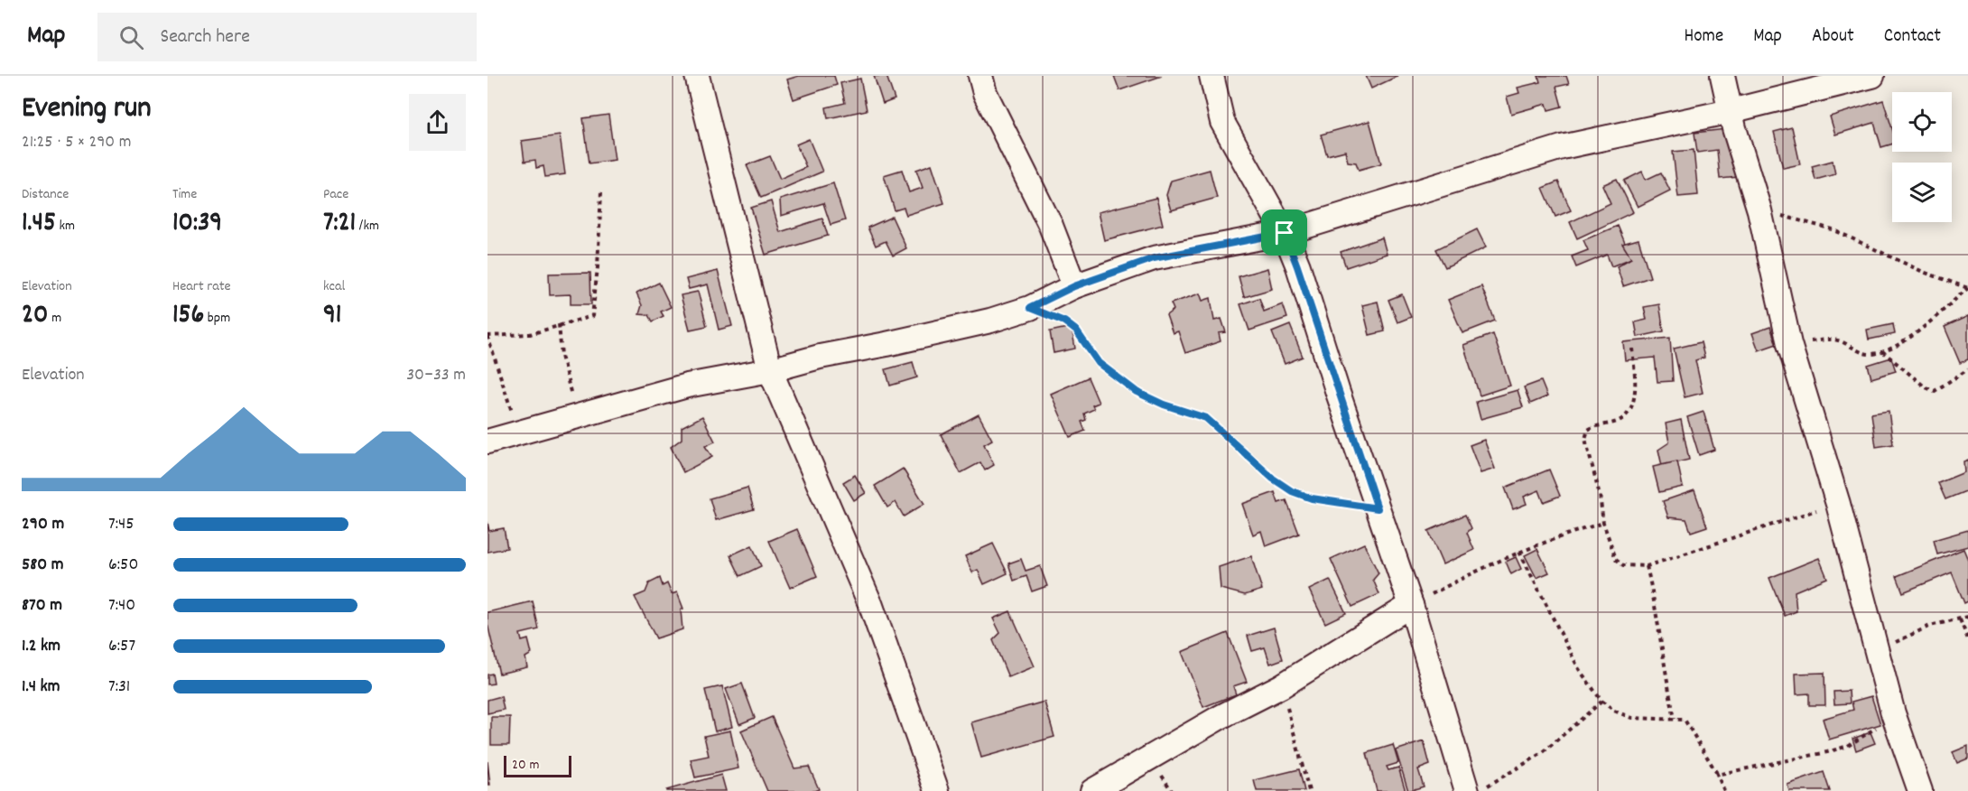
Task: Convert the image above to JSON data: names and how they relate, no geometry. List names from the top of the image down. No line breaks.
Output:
{"scale_bar":"20 m","page":{"header":"Map","search":"Search here","nav":["Home","Map","About","Contact"],"heading":["Evening run","21:25 · 5 × 290 m"],"stats":[["Distance","1.45 km"],["Time","10:39"],["Pace","7:21 /km"],["Elevation","20 m"],["Heart rate","156 bpm"],["kcal","91"]],"chart":["Elevation","30–33 m"],"list":[{"name":"290 m","note":"7:45"},{"name":"580 m","note":"6:50"},{"name":"870 m","note":"7:40"},{"name":"1.2 km","note":"6:57"},{"name":"1.4 km","note":"7:31"}],"scale":"20 m"}}
